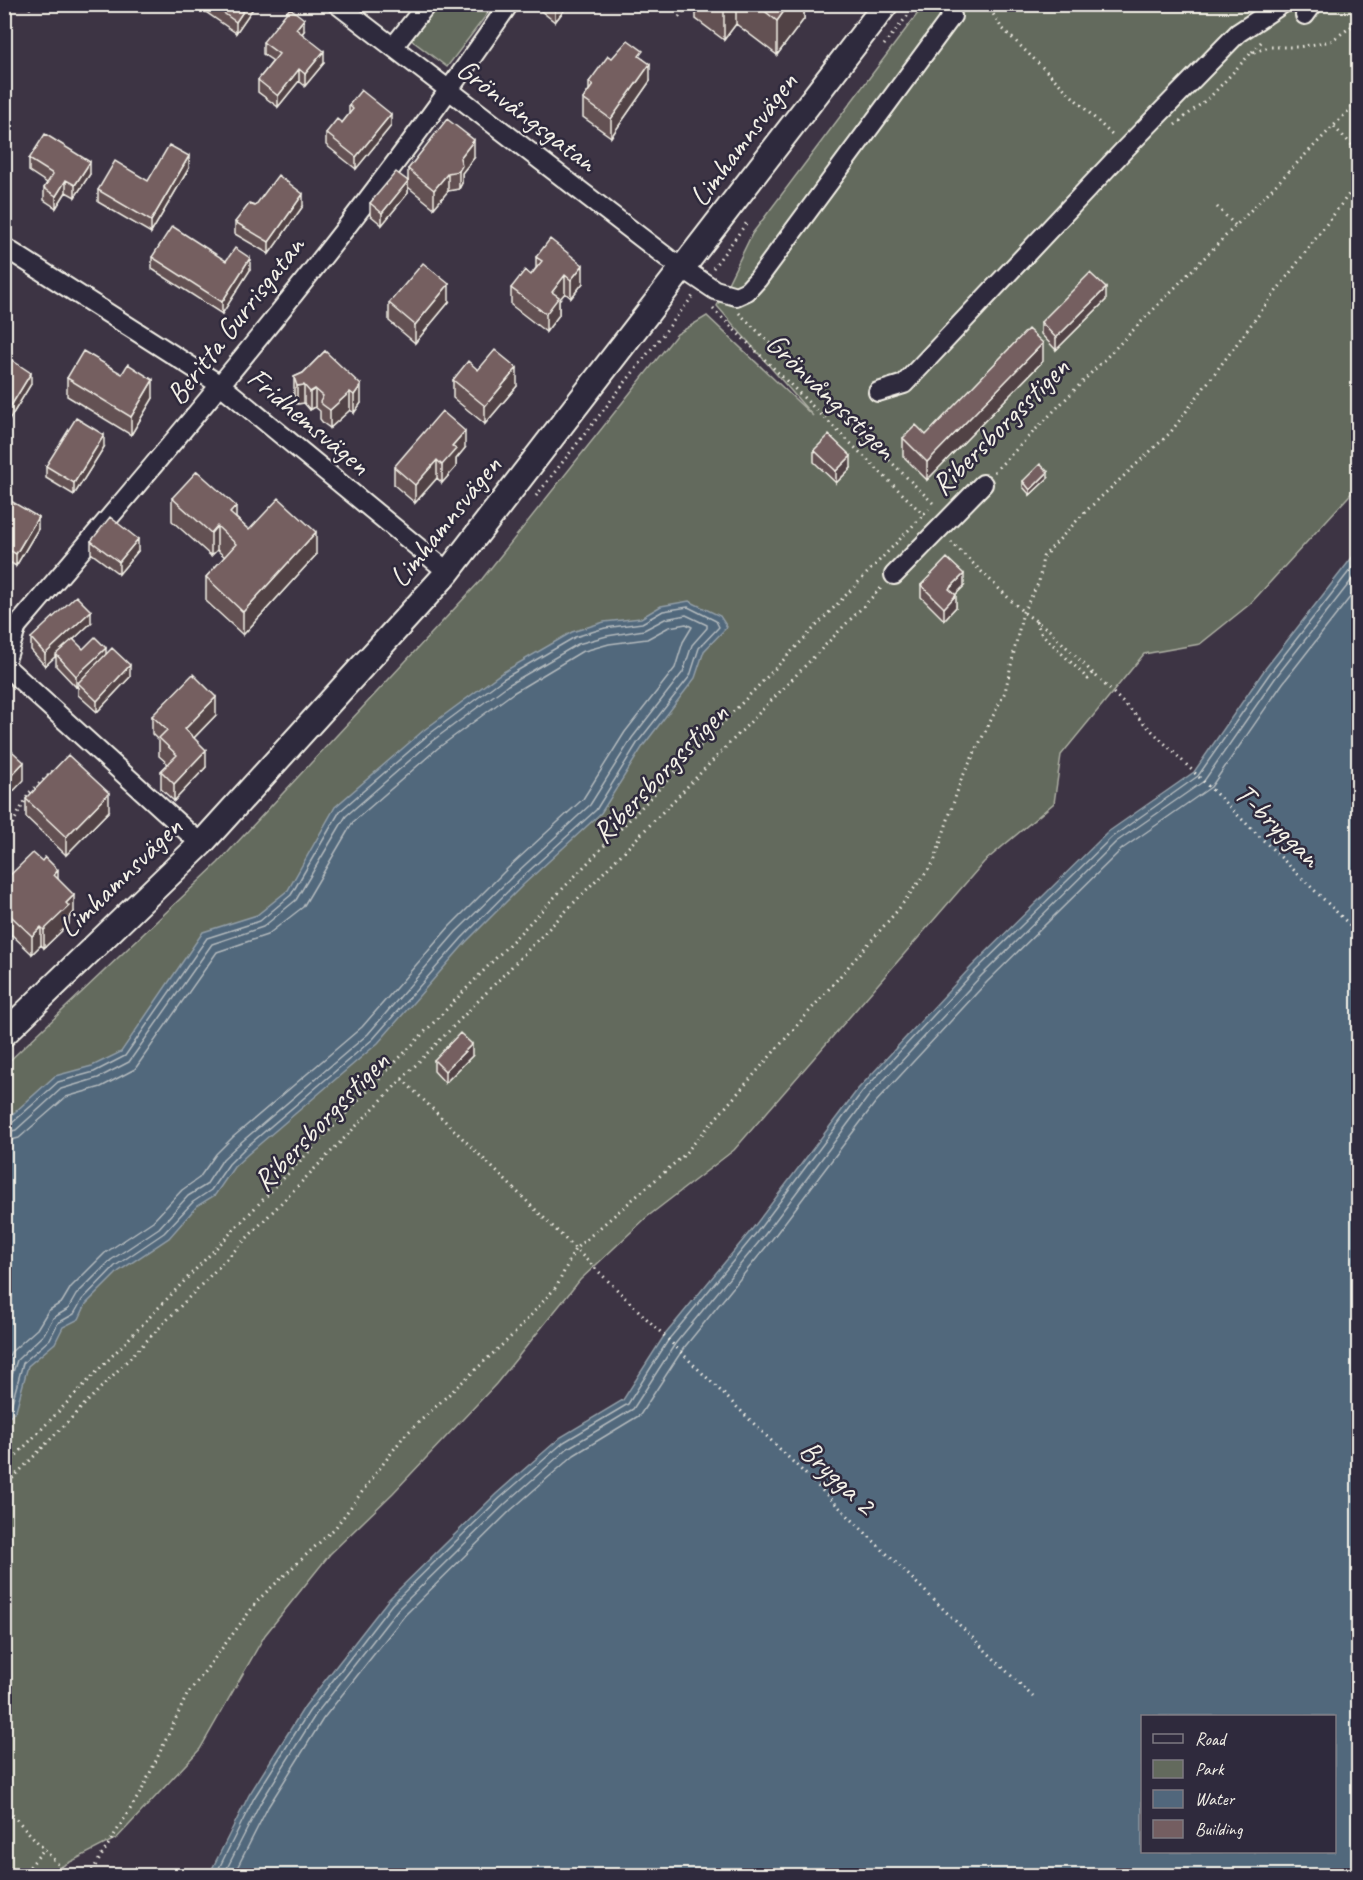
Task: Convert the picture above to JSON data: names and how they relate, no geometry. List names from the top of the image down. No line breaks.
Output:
{"streets":{"main road":["Limhamnsvägen"],"street":["Grönvångsgatan","Beritta Gurrisgatan","Fridhemsvägen","Ribersborgsstigen"],"path":["Grönvångsstigen","T-bryggan","Brygga 2"]},"crossings":[["Grönvångsgatan","Limhamnsvägen"],["Grönvångsgatan","Beritta Gurrisgatan"],["Grönvångsgatan","Grönvångsstigen"],["Limhamnsvägen","Fridhemsvägen"],["Beritta Gurrisgatan","Fridhemsvägen"],["Grönvångsstigen","Ribersborgsstigen"],["Ribersborgsstigen","Brygga 2"]],"legend":["Road","Park","Water","Building"]}
